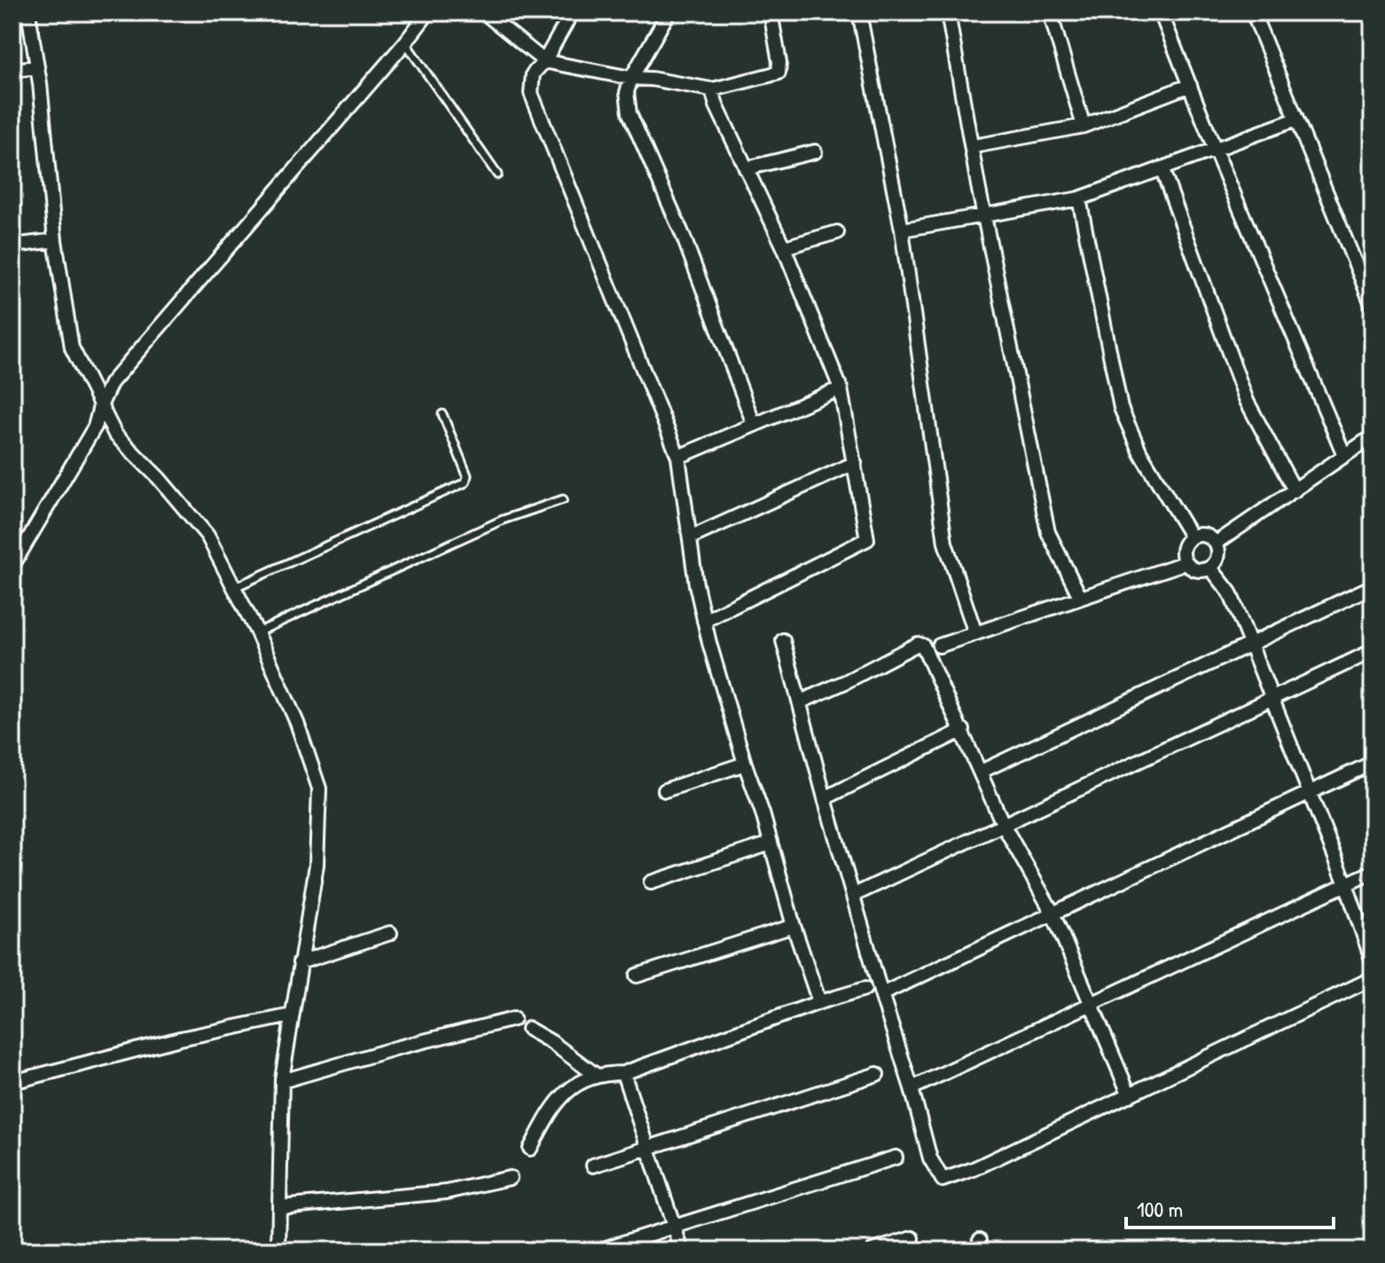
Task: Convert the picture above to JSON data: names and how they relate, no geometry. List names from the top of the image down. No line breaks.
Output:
{"scale_bar":"100 m"}
